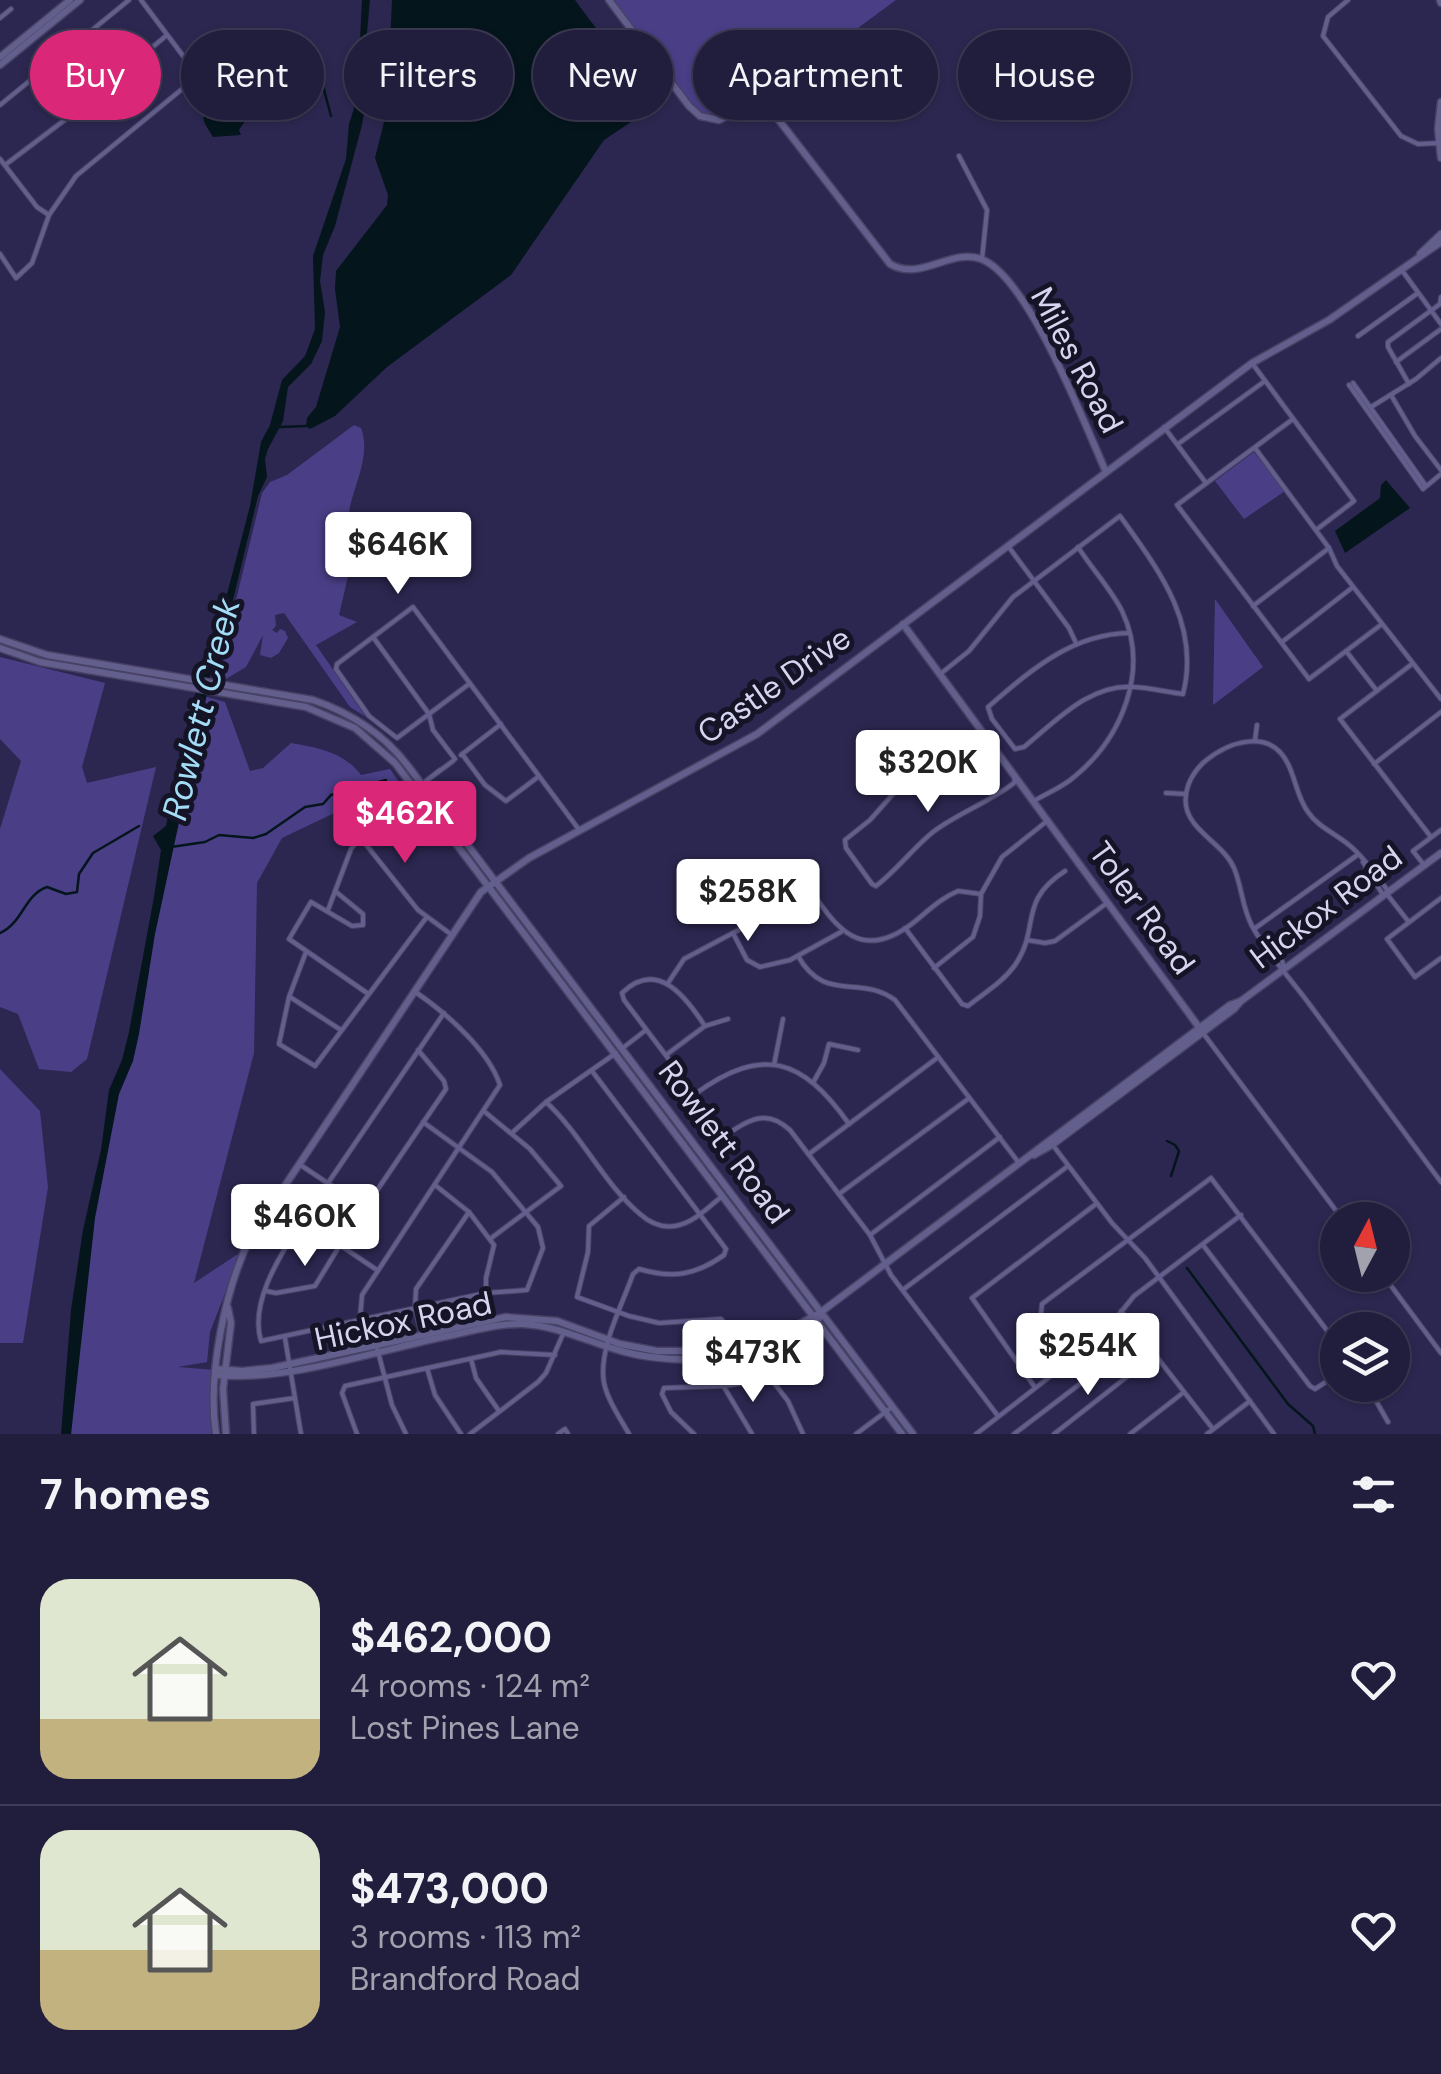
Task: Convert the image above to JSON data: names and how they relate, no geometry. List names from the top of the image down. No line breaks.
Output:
{"streets":{"street":["Miles Road","Castle Drive","Hickox Road","Toler Road","Rowlett Road"]},"crossings":[["Miles Road","Castle Drive"],["Castle Drive","Hickox Road"],["Castle Drive","Toler Road"],["Castle Drive","Rowlett Road"],["Hickox Road","Toler Road"],["Hickox Road","Rowlett Road"]],"water":["Rowlett Creek"],"north":"top","page":{"chip":["Buy","Rent","Filters","New","Apartment","House"],"price":["$646K","$320K","$462K","$258K","$460K","$254K","$473K"],"heading":"7 homes","list":[{"name":"$462,000","note":"4 rooms · 124 m² · Lost Pines Lane"},{"name":"$473,000","note":"3 rooms · 113 m² · Brandford Road"}]}}
